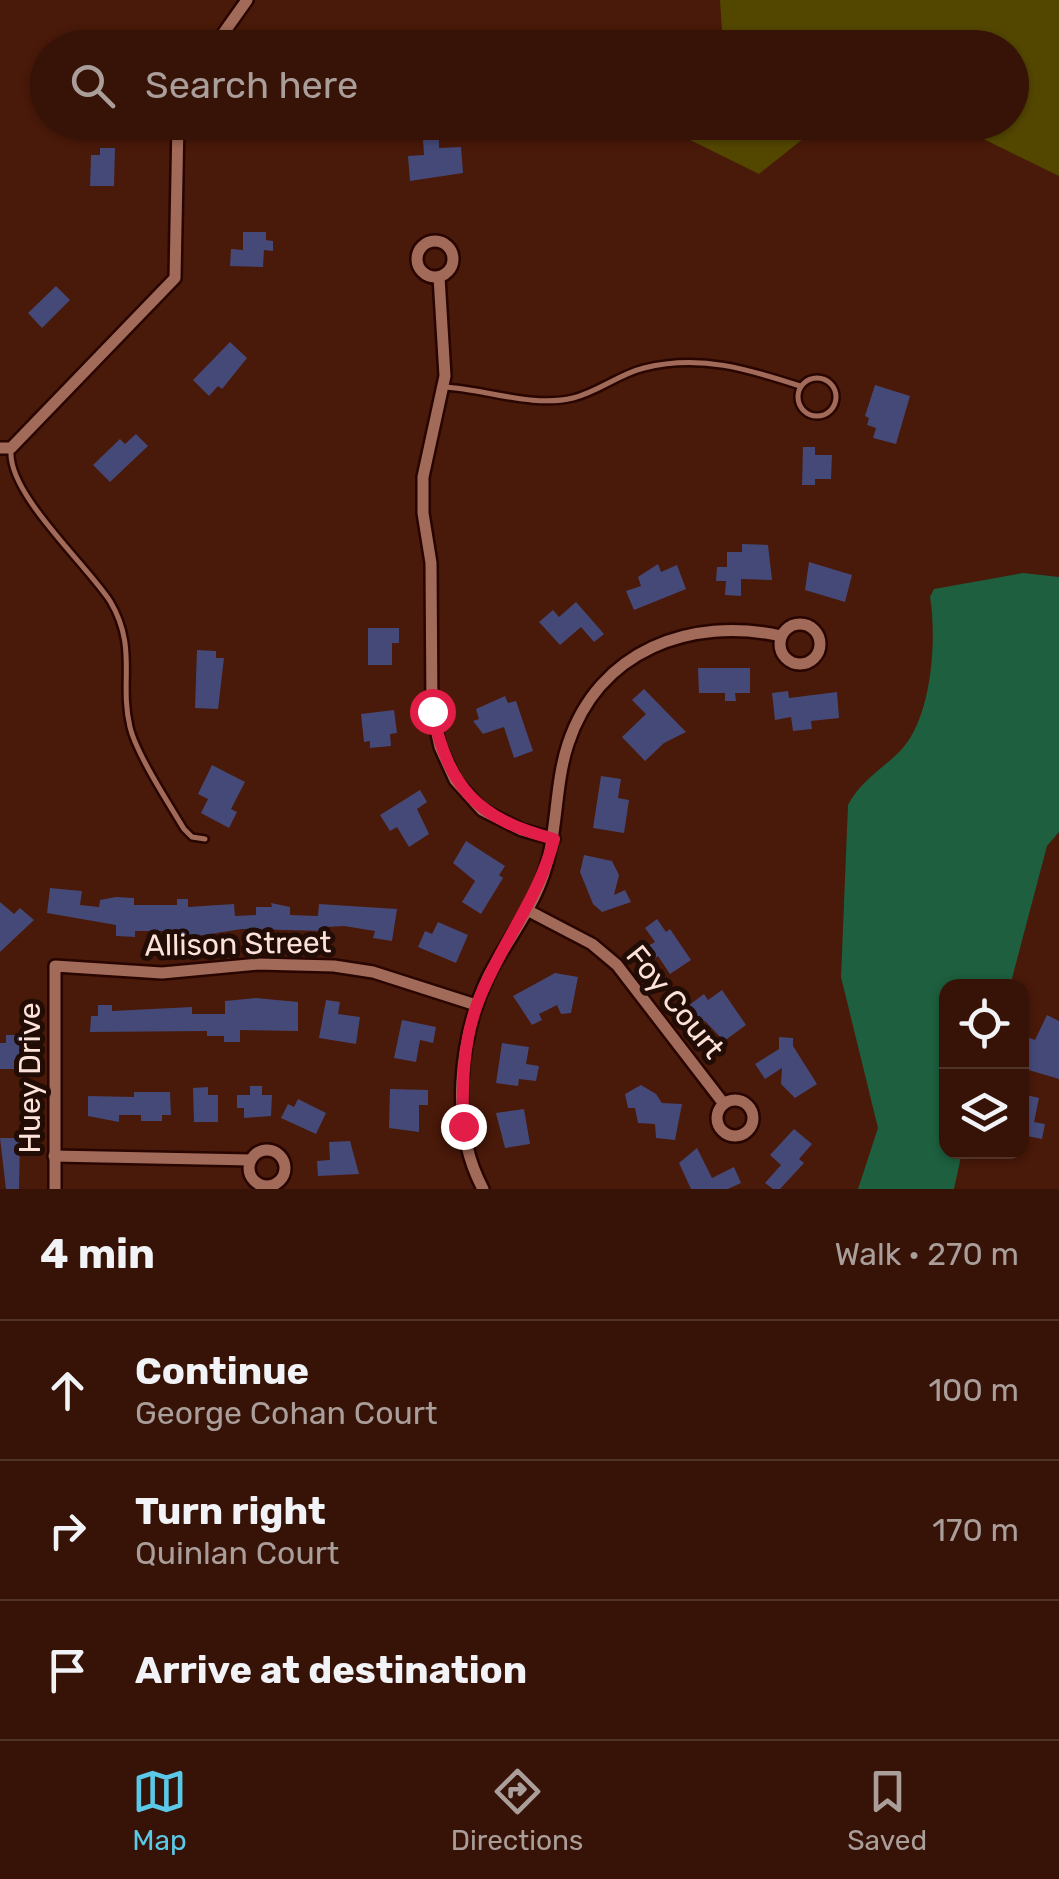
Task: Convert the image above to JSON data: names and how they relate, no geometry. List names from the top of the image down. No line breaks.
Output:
{"streets":{"street":["Allison Street","Foy Court","Huey Drive"]},"crossings":[["Allison Street","Huey Drive"]],"page":{"search":"Search here","heading":["4 min","Walk · 270 m"],"list":[["Continue","George Cohan Court","100 m"],["Turn right","Quinlan Court","170 m"],"Arrive at destination"],"nav":["Map","Directions","Saved"]}}
